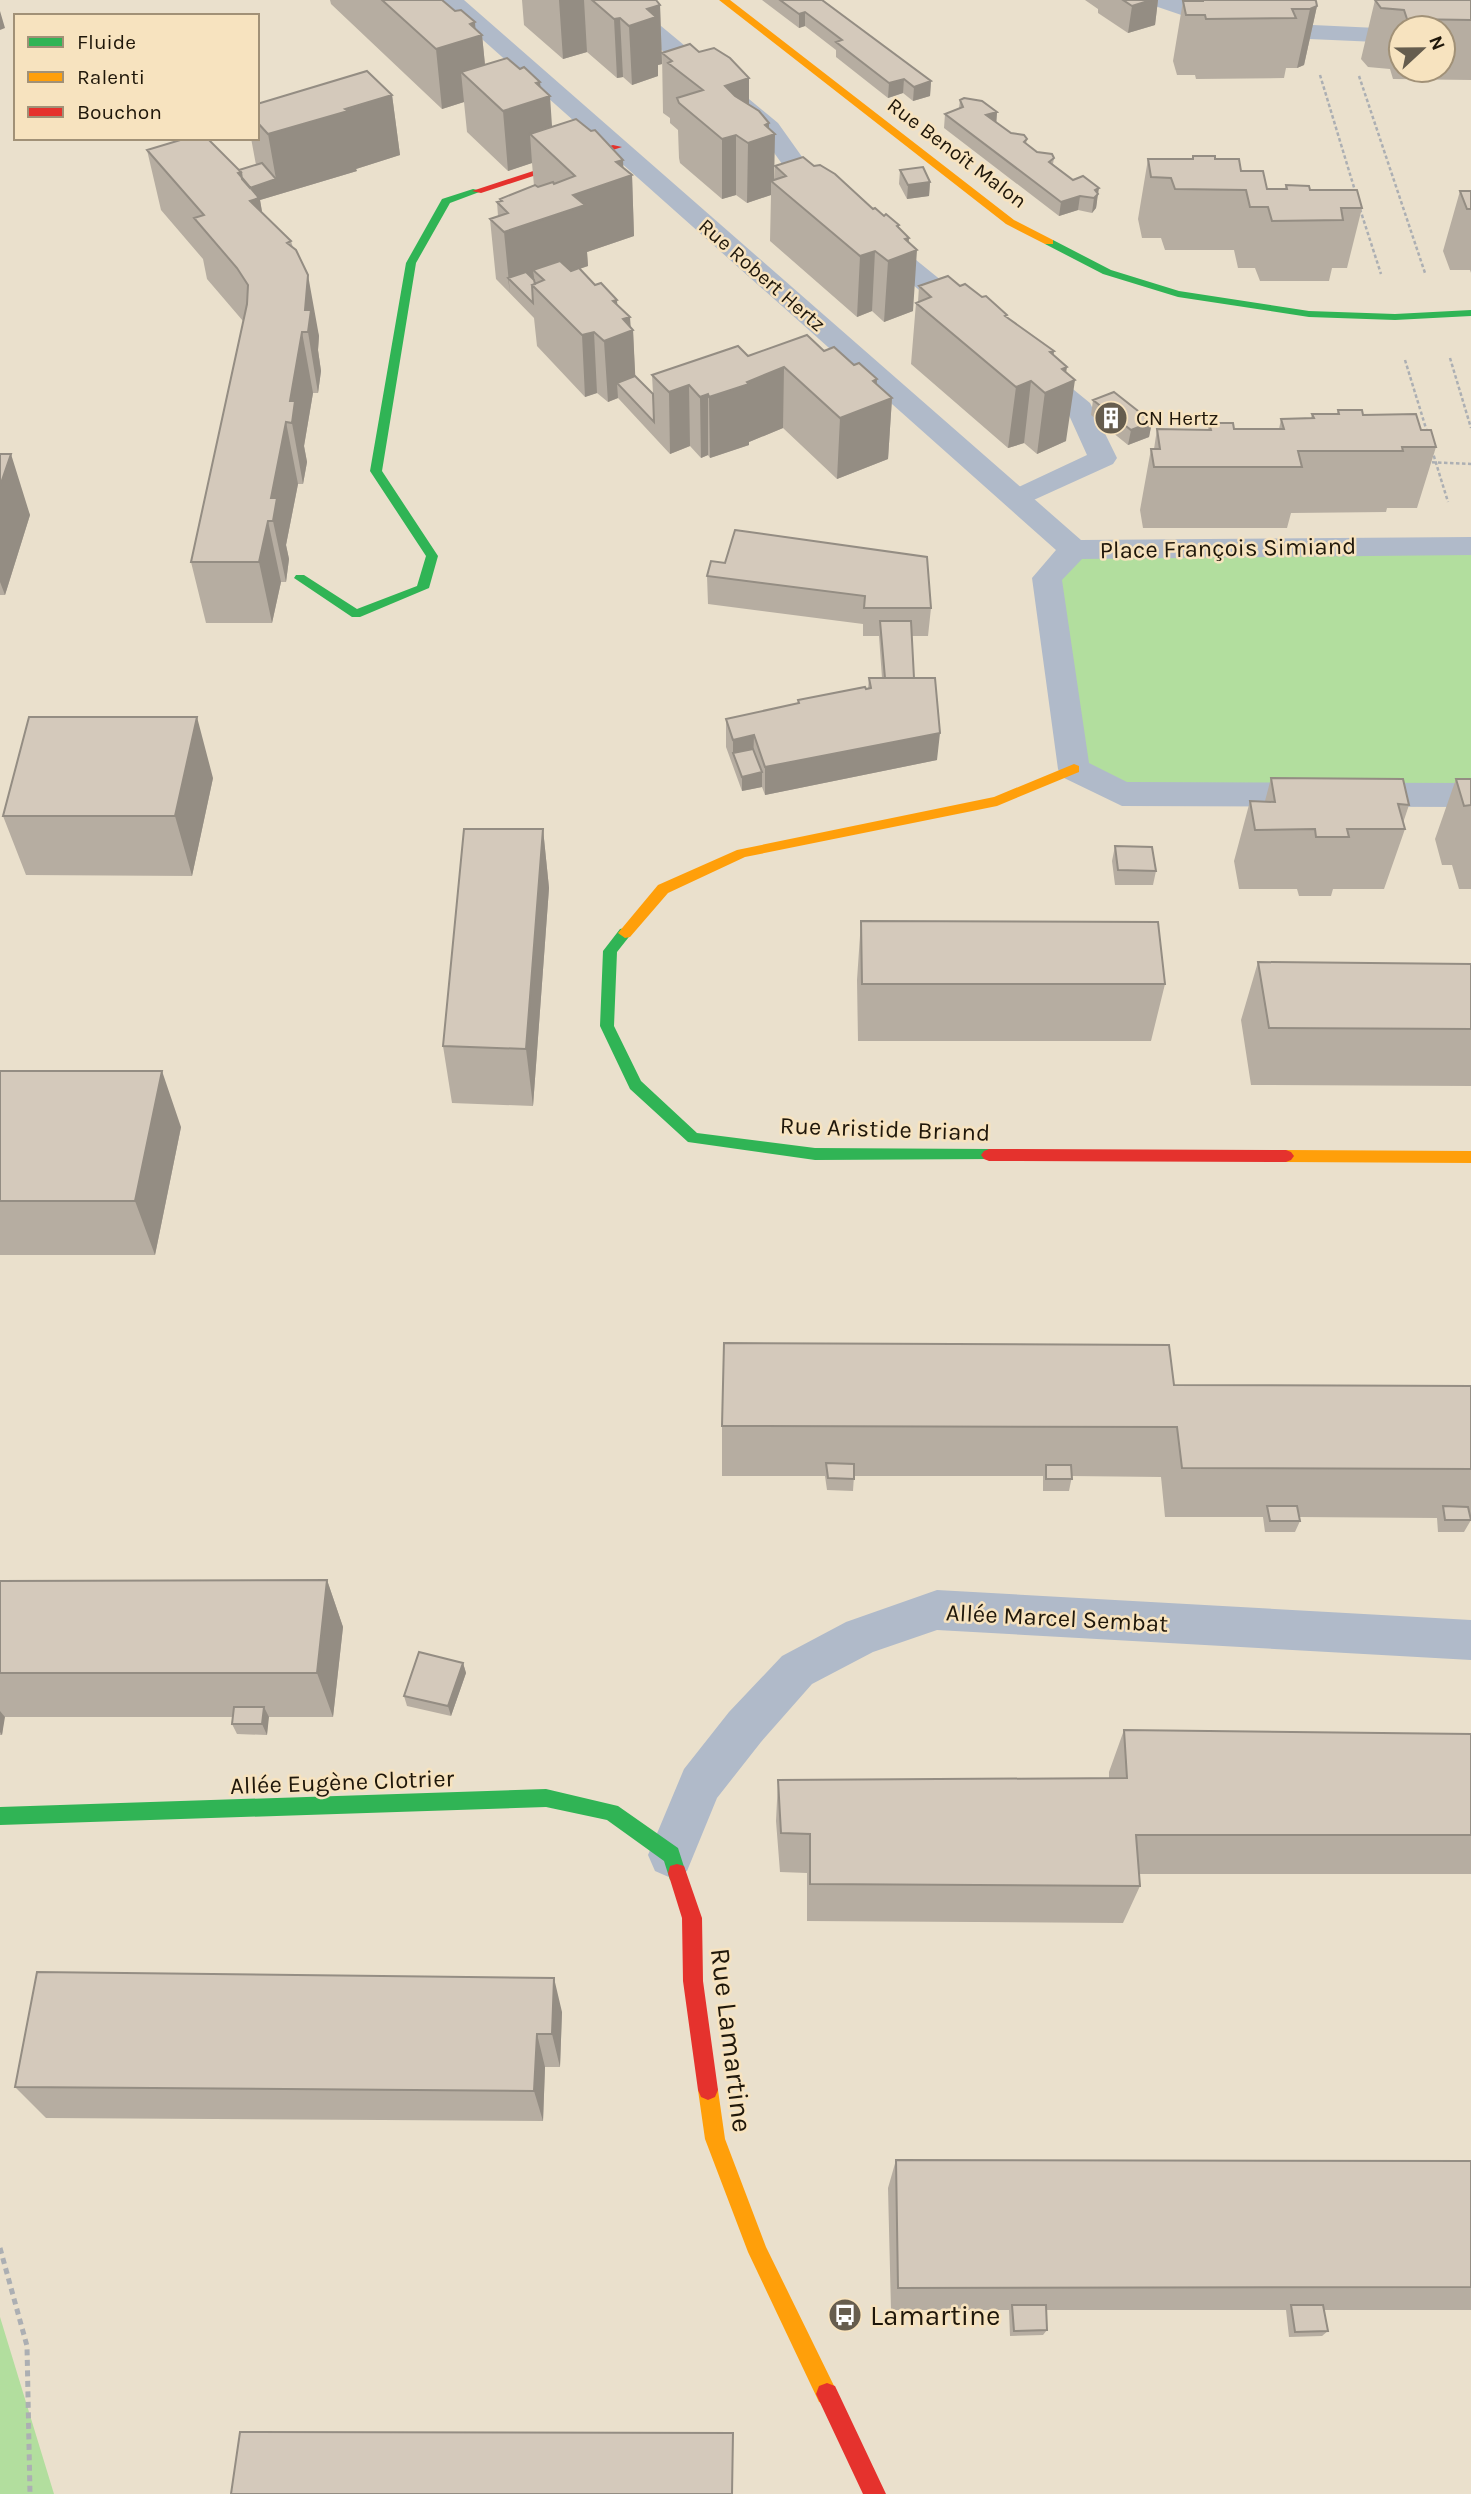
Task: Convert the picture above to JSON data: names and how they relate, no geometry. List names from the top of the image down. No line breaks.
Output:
{"streets":{"street":["Rue Benoît Malon","Rue Robert Hertz","Place François Simiand","Rue Aristide Briand","Allée Marcel Sembat","Allée Eugène Clotrier","Rue Lamartine"]},"crossings":[["Rue Robert Hertz","Place François Simiand"],["Place François Simiand","Rue Aristide Briand"],["Allée Marcel Sembat","Allée Eugène Clotrier"],["Allée Marcel Sembat","Rue Lamartine"],["Allée Eugène Clotrier","Rue Lamartine"]],"places":{"building":["CN Hertz"],"bus stop":["Lamartine"]},"legend":["Fluide","Ralenti","Bouchon"],"north":"right"}
